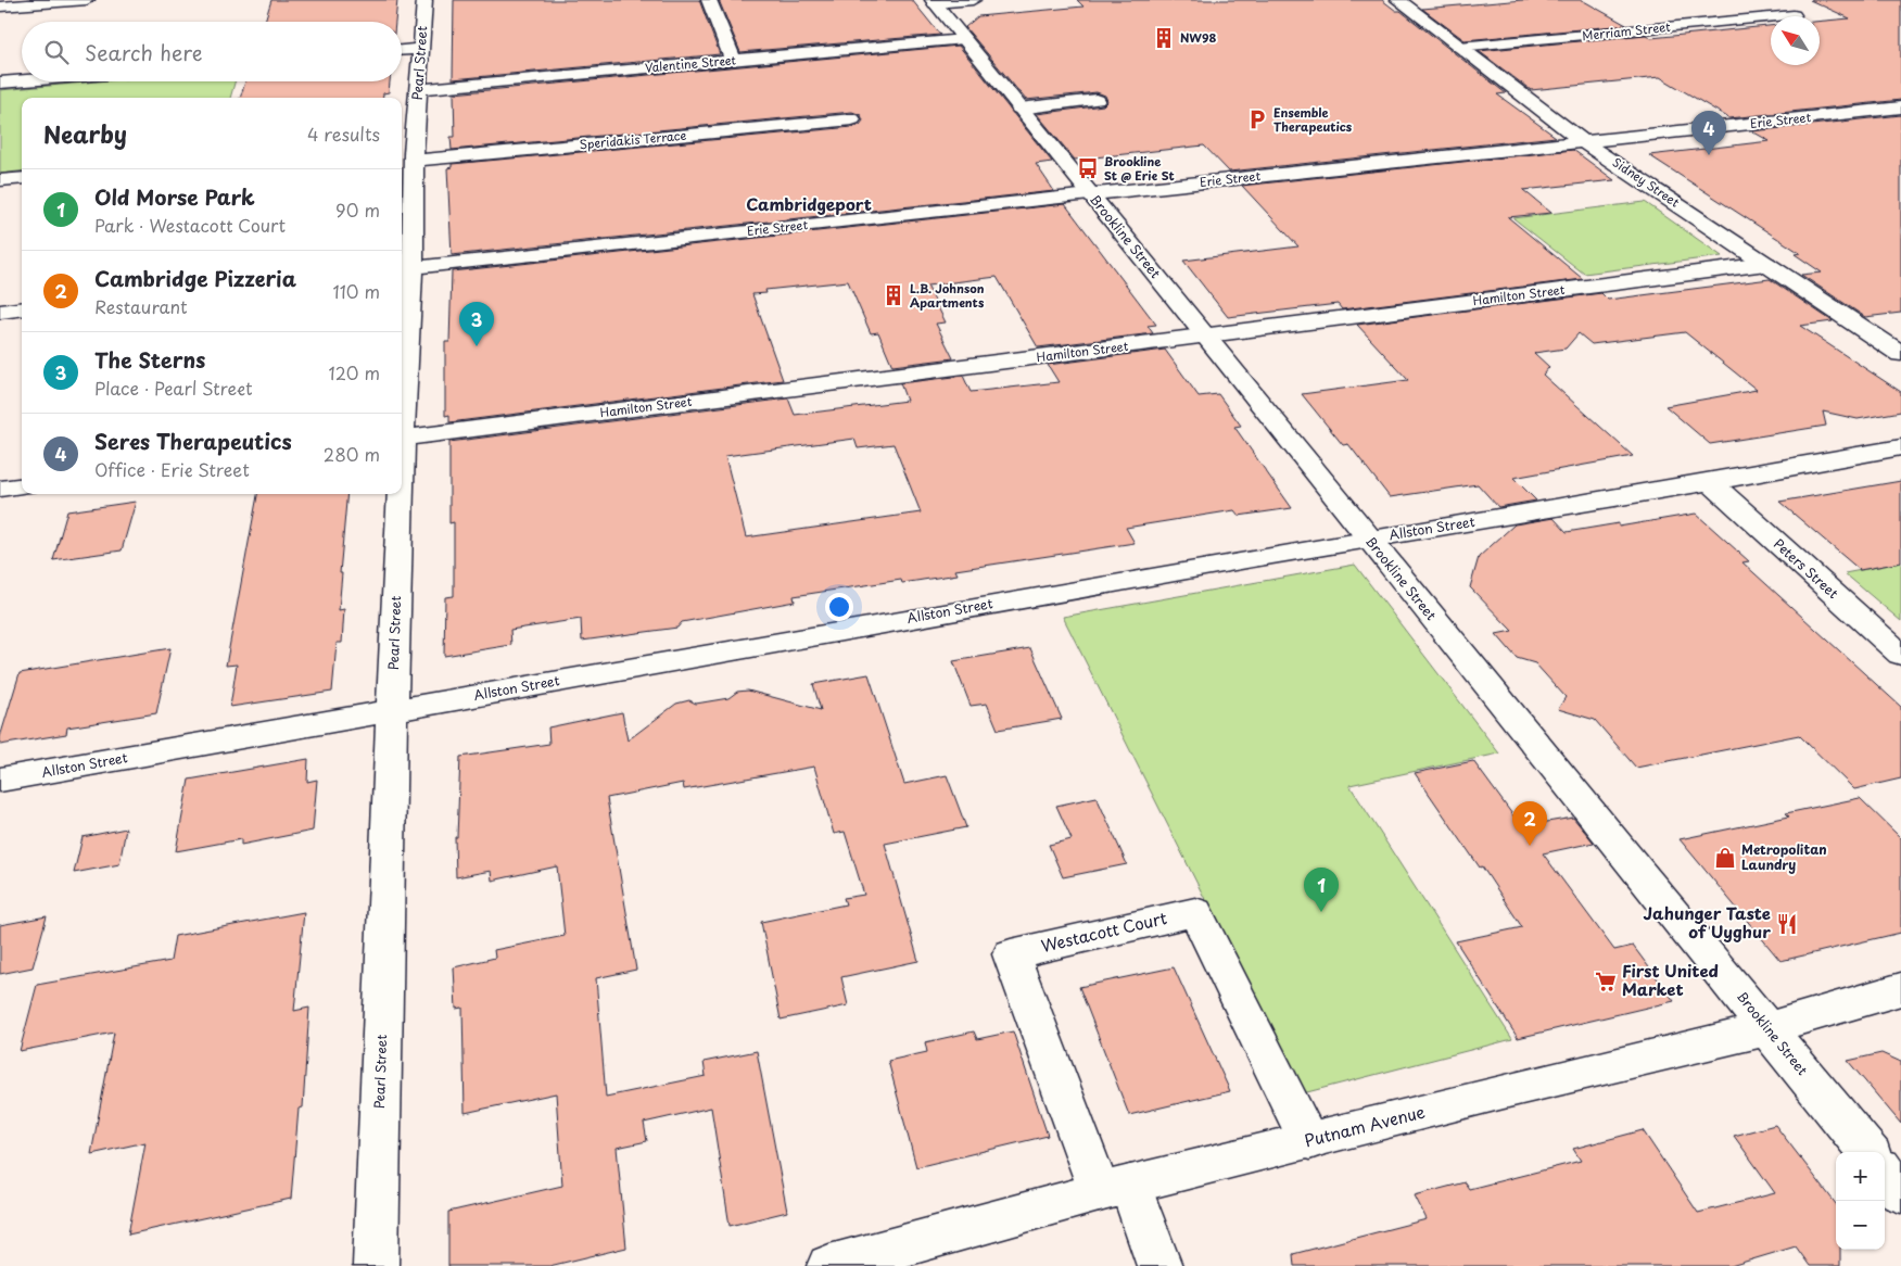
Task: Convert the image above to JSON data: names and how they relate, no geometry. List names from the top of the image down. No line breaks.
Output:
{"streets":{"street":["Merriam Street","Pearl Street","Valentine Street","Erie Street","Speridakis Terrace","Sidney Street","Brookline Street","Hamilton Street","Allston Street","Peters Street","Westacott Court","Putnam Avenue"]},"crossings":[["Merriam Street","Sidney Street"],["Pearl Street","Valentine Street"],["Pearl Street","Erie Street"],["Pearl Street","Speridakis Terrace"],["Pearl Street","Allston Street"],["Valentine Street","Brookline Street"],["Erie Street","Sidney Street"],["Erie Street","Brookline Street"],["Sidney Street","Hamilton Street"],["Brookline Street","Hamilton Street"],["Brookline Street","Allston Street"],["Brookline Street","Putnam Avenue"],["Allston Street","Peters Street"],["Westacott Court","Putnam Avenue"]],"districts":["Cambridgeport"],"places":{"building":["NW98","L.B. Johnson Apartments"],"parking":["Ensemble Therapeutics"],"bus stop":["Brookline St @ Erie St"],"shop":["Metropolitan Laundry"],"restaurant":["Jahunger Taste of Uyghur"],"supermarket":["First United Market"]},"north":"top left","page":{"search":"Search here","heading":["Nearby","4 results"],"pins":["4","3","2","1"],"list":[{"mark":"1","name":"Old Morse Park","note":"Park · Westacott Court","value":"90 m"},{"mark":"2","name":"Cambridge Pizzeria","note":"Restaurant","value":"110 m"},{"mark":"3","name":"The Sterns","note":"Place · Pearl Street","value":"120 m"},{"mark":"4","name":"Seres Therapeutics","note":"Office · Erie Street","value":"280 m"}],"map_buttons":["+","−"]}}
